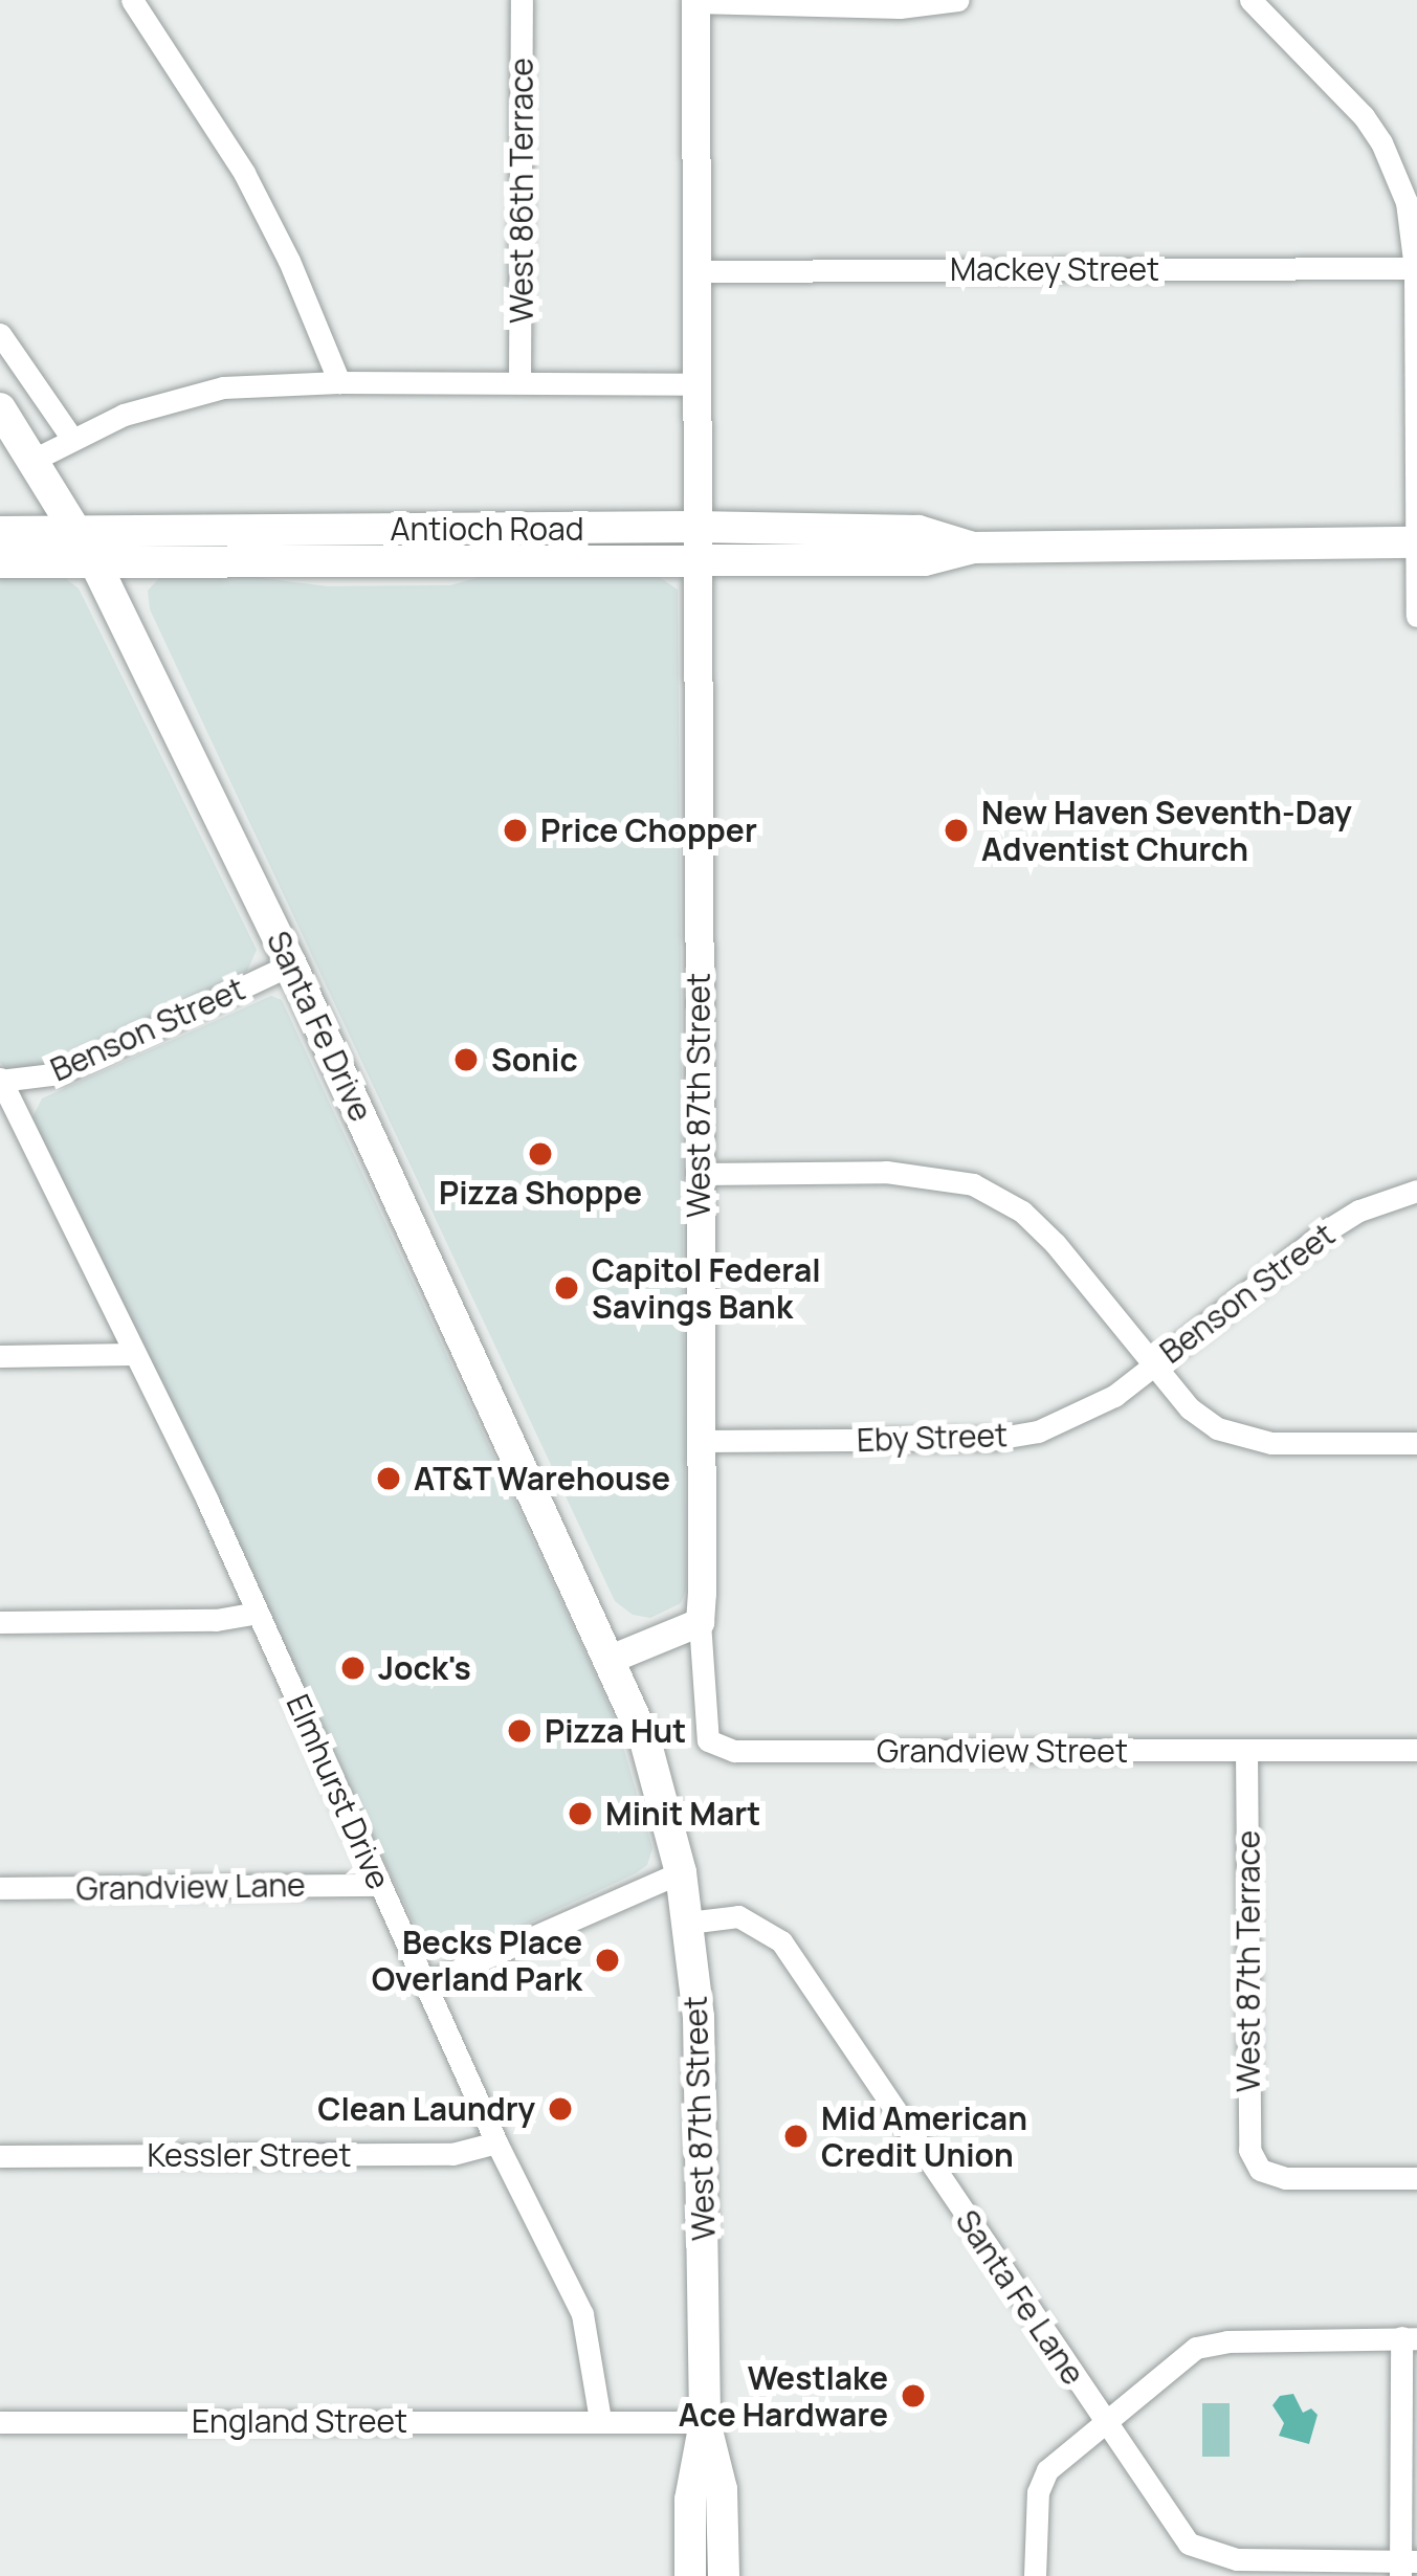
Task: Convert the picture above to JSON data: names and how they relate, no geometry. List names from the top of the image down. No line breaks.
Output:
{"streets":{"main road":["Antioch Road","Santa Fe Drive","West 87th Street"],"street":["West 86th Terrace","Mackey Street","Benson Street","Eby Street","Grandview Street","Elmhurst Drive","Grandview Lane","West 87th Terrace","Kessler Street","Santa Fe Lane","England Street"]},"crossings":[["Mackey Street","West 87th Street"],["Antioch Road","Santa Fe Drive"],["Antioch Road","West 87th Street"],["Santa Fe Drive","Benson Street"],["Santa Fe Drive","West 87th Street"],["Benson Street","West 87th Street"],["Benson Street","Eby Street"],["Benson Street","Elmhurst Drive"],["West 87th Street","Eby Street"],["West 87th Street","Grandview Street"],["West 87th Street","Santa Fe Lane"],["Grandview Street","West 87th Terrace"],["Elmhurst Drive","Grandview Lane"],["Elmhurst Drive","Kessler Street"],["Elmhurst Drive","England Street"]],"places":["Price Chopper","New Haven Seventh-Day Adventist Church","Sonic","Pizza Shoppe","Capitol Federal Savings Bank","AT&T Warehouse","Jock's","Pizza Hut","Minit Mart","Becks Place Overland Park","Clean Laundry","Mid American Credit Union","Westlake Ace Hardware"]}
